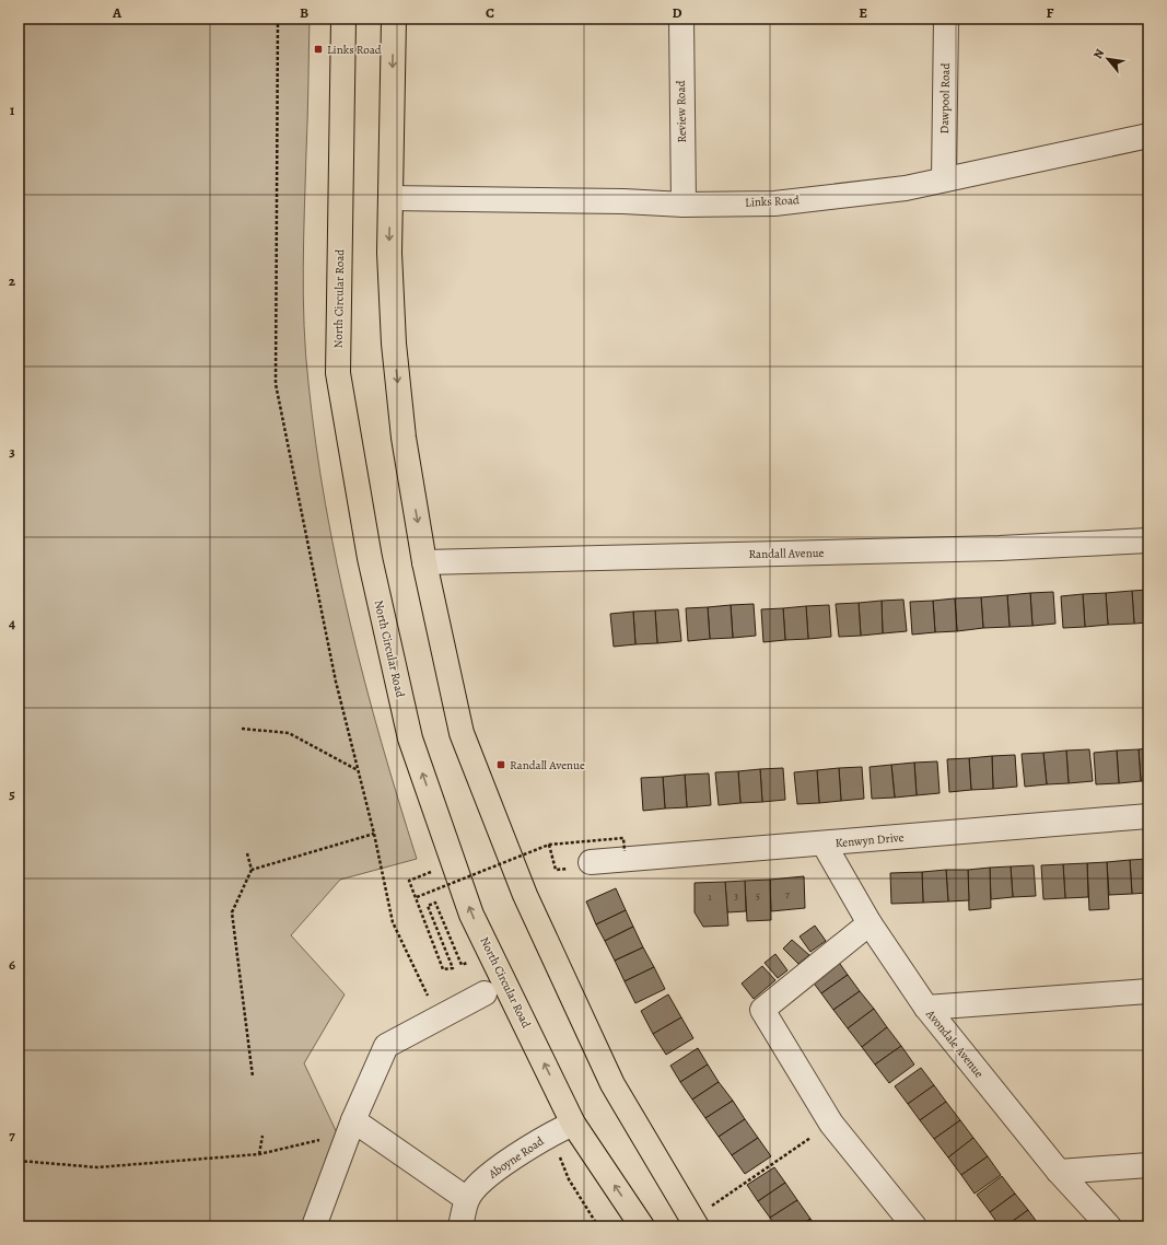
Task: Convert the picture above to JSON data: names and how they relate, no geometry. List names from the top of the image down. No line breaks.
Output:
{"streets":{"highway":["North Circular Road"],"street":["Dawpool Road","Review Road","Links Road","Randall Avenue","Kenwyn Drive","Avondale Avenue","Aboyne Road"]},"crossings":[["Dawpool Road","Links Road"],["Review Road","Links Road"],["North Circular Road","Aboyne Road"],["Kenwyn Drive","Avondale Avenue"]],"places":{"transit":["Links Road","Randall Avenue"]},"house_numbers":["7","3","5","1"],"north":"top left","grid":{"columns":["A","B","C","D","E","F"],"rows":["1","2","3","4","5","6","7"]}}
